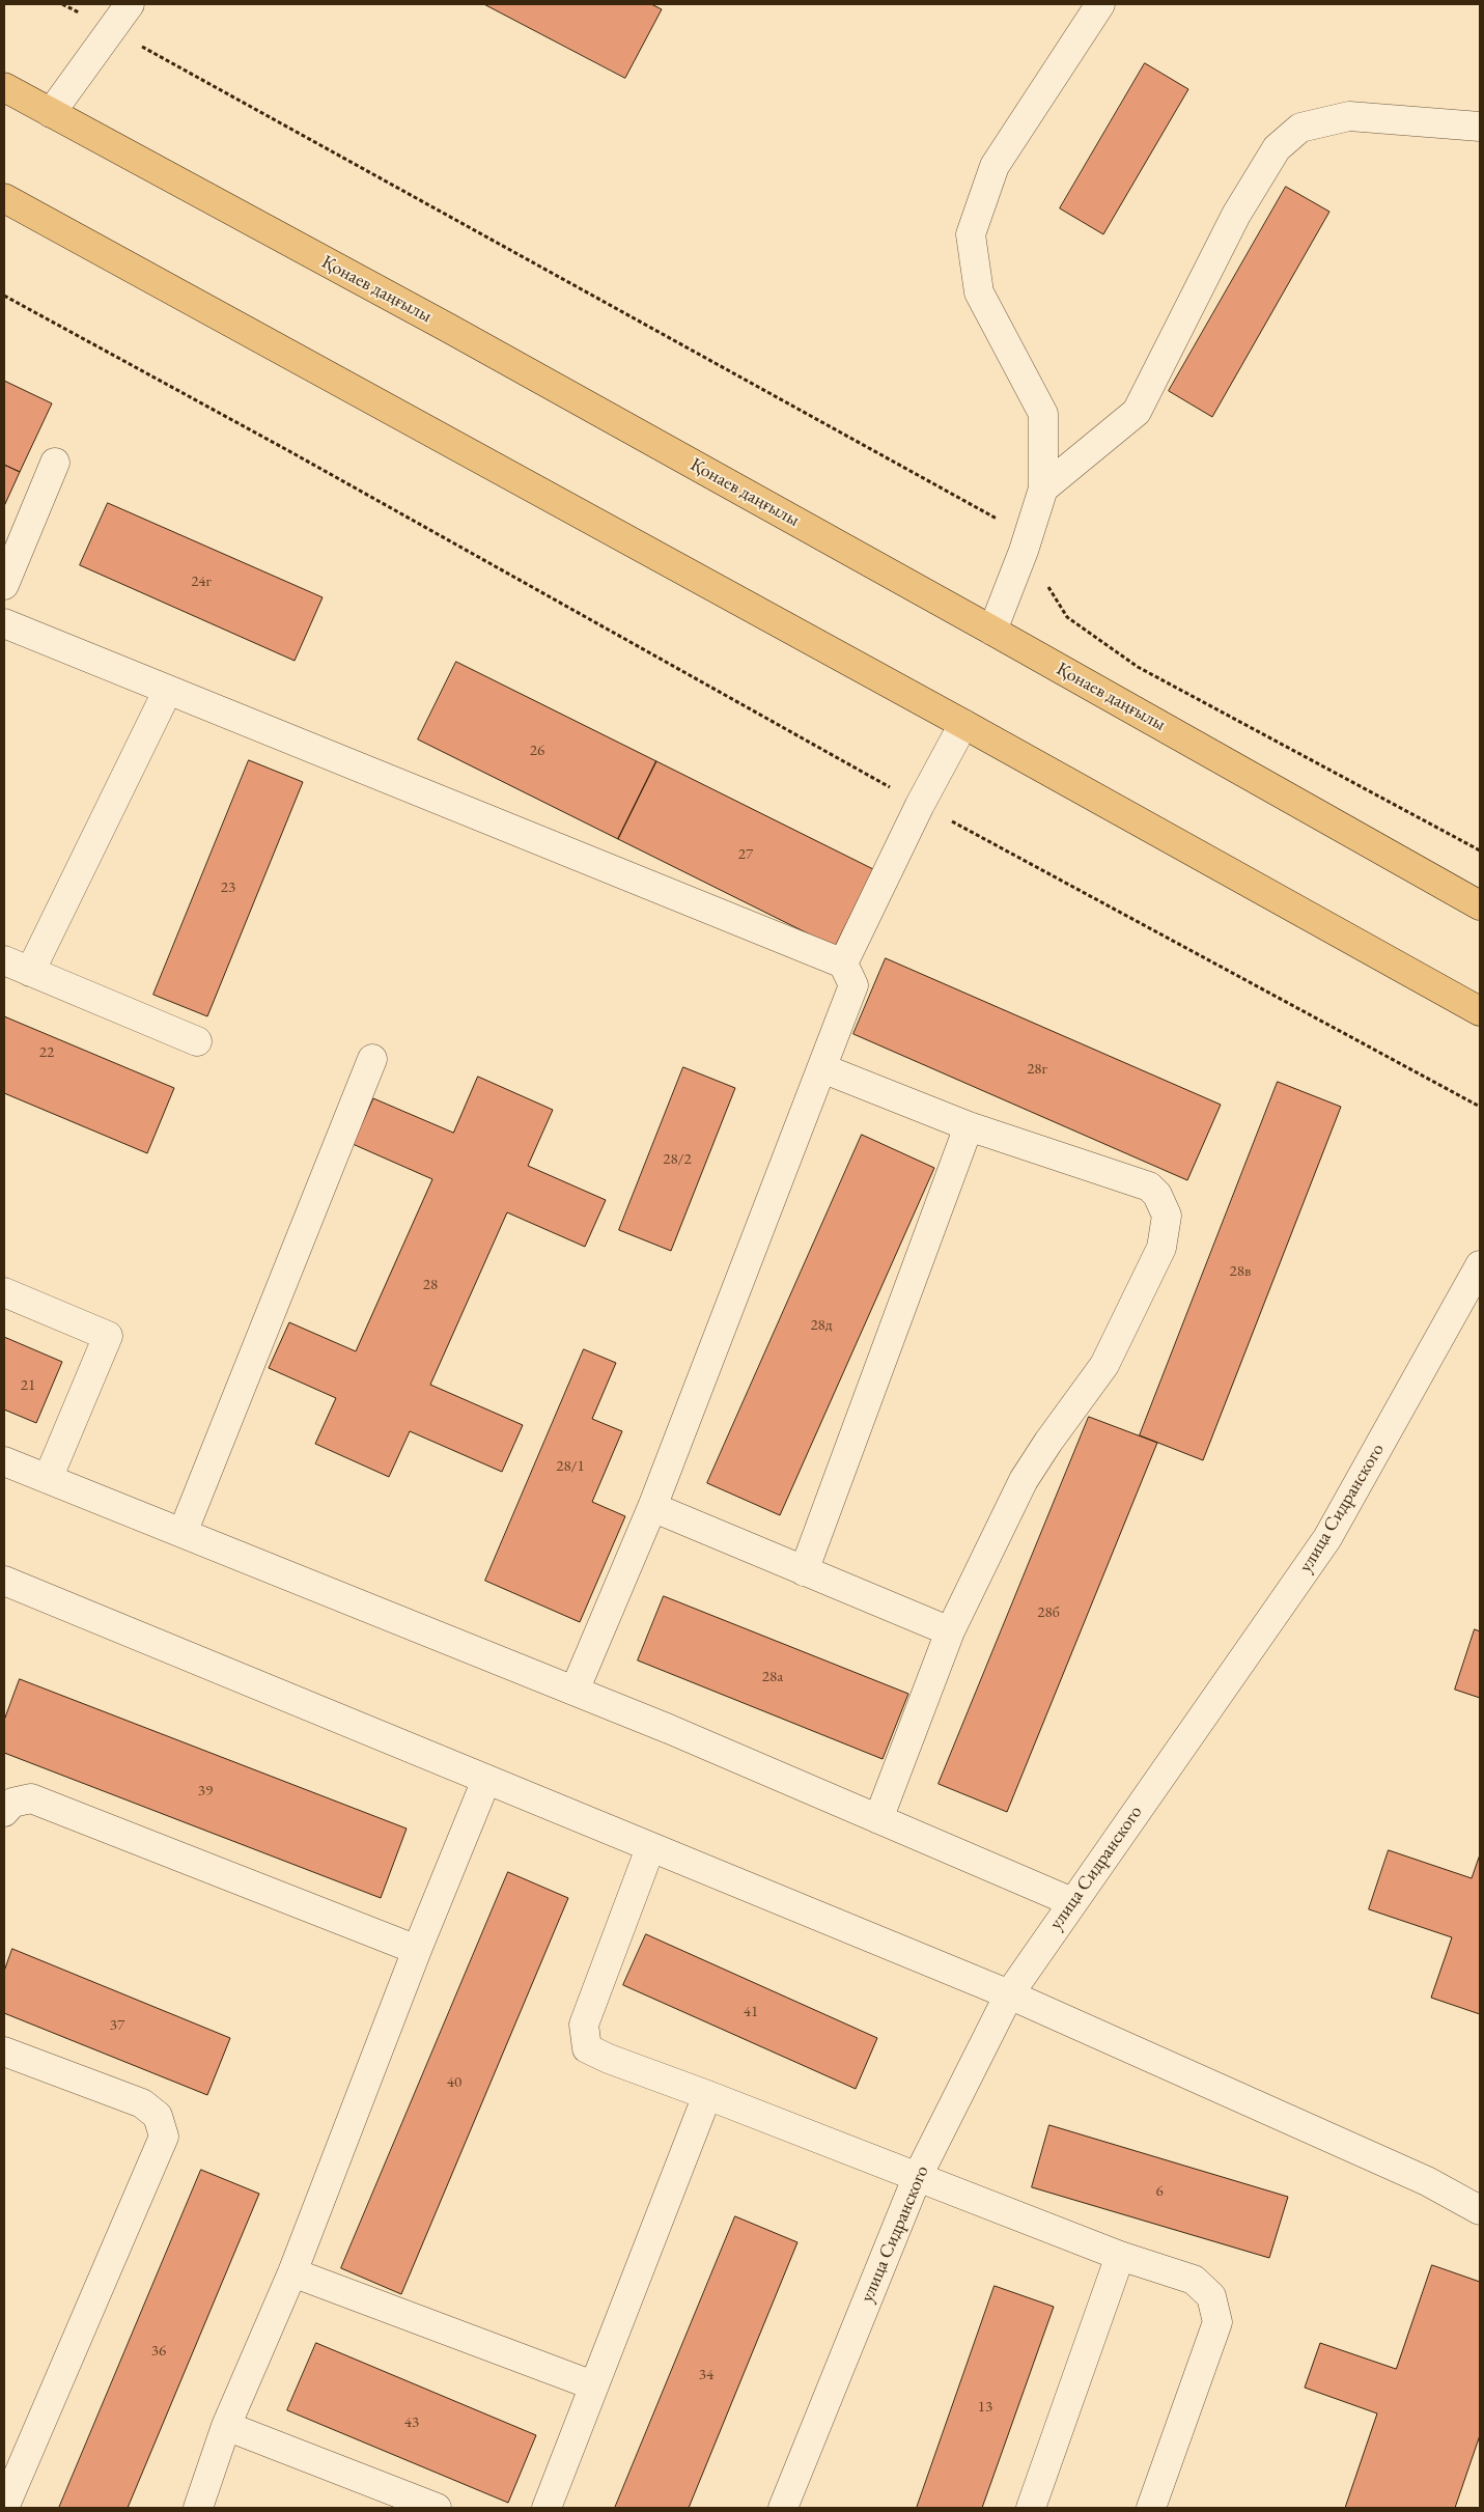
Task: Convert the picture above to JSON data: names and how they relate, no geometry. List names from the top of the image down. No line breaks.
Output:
{"streets":{"main road":["Қонаев даңғылы"],"street":["улица Сидранского"]},"house_numbers":["24г","26","27","23","22","28г","28/2","28в","28","28д","21","28/1","28б","28а","39","41","37","40","6","36","34","13","43"]}
